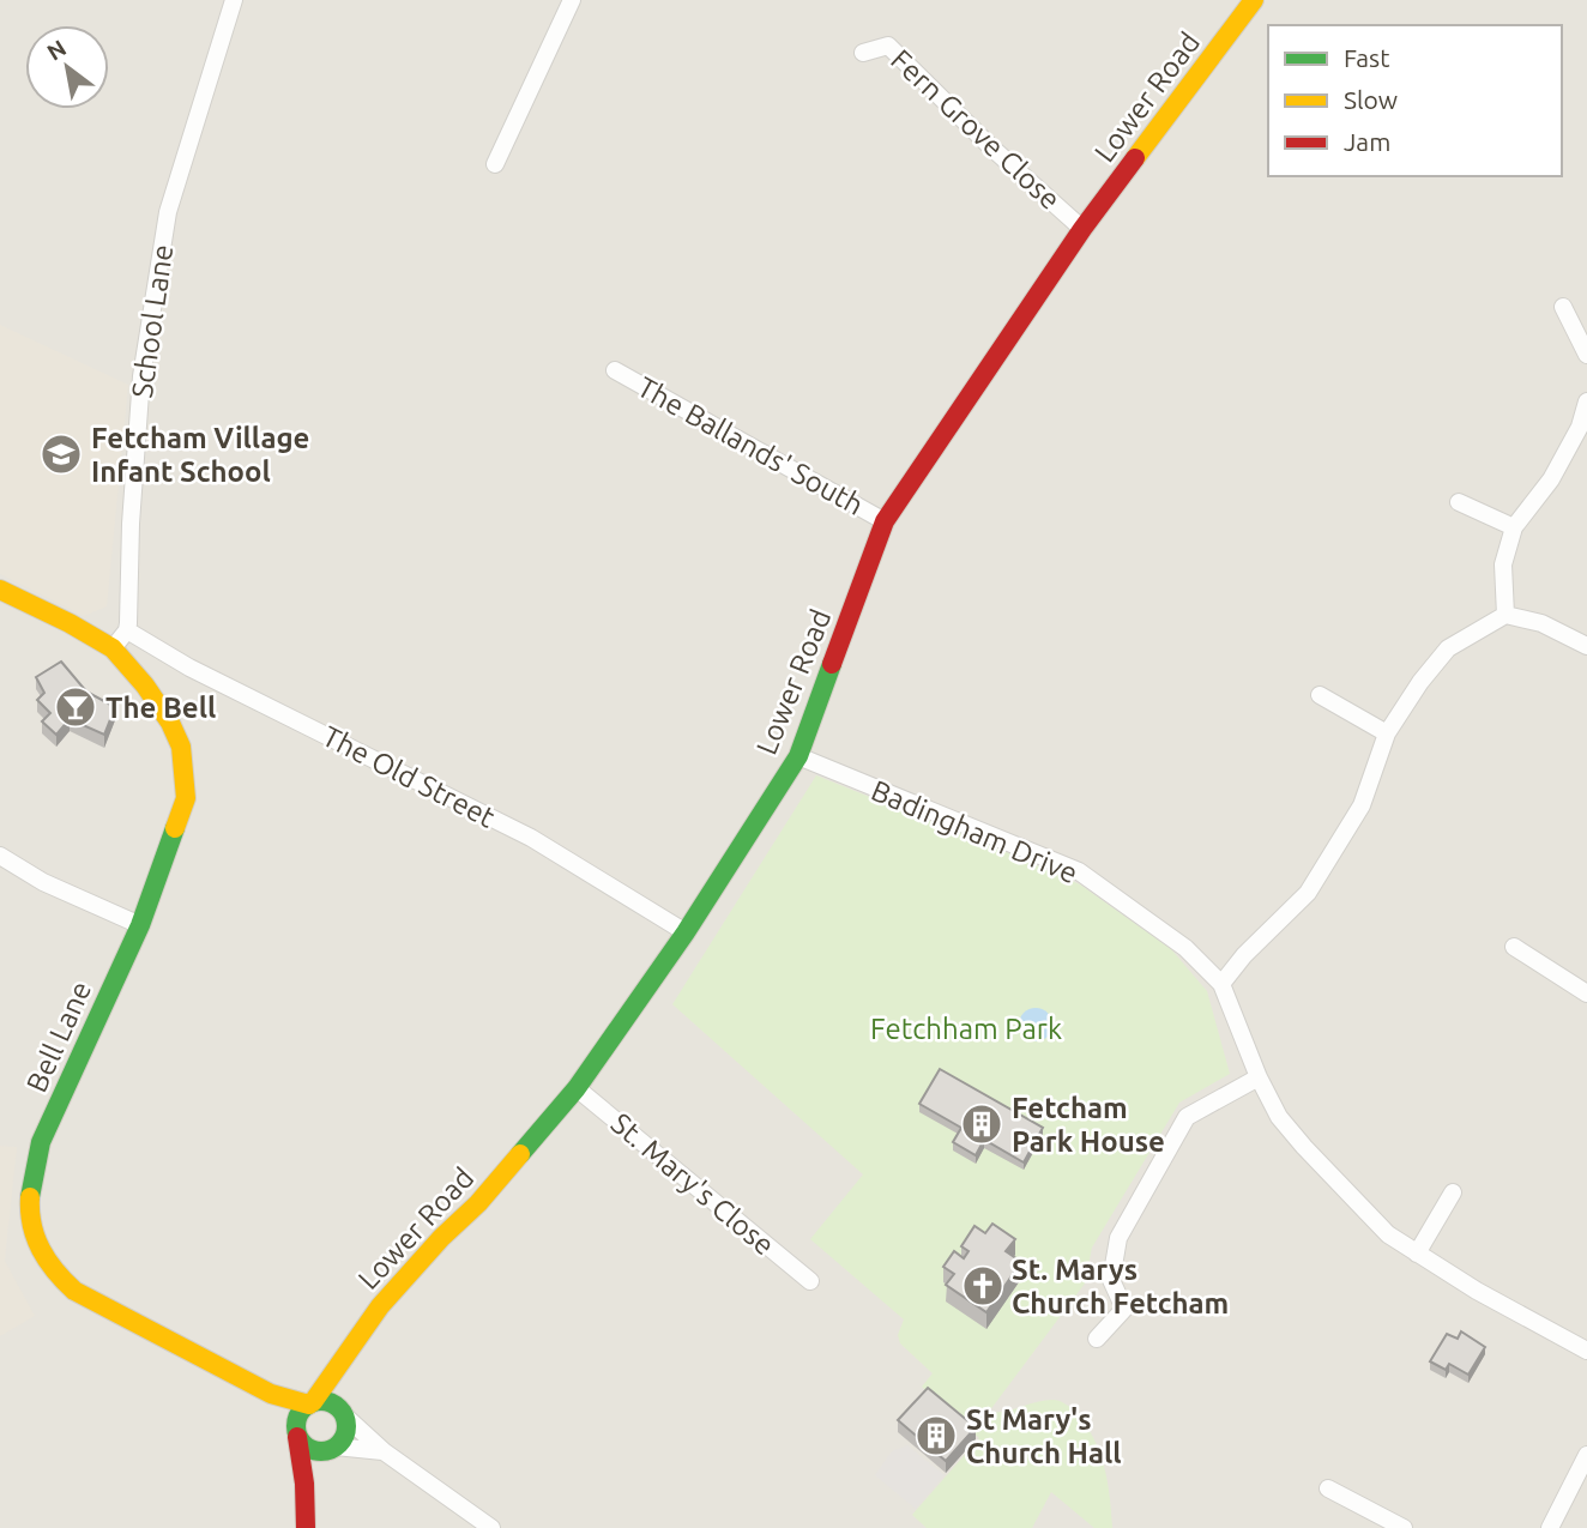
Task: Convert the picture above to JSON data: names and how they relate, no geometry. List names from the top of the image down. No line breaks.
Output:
{"streets":{"street":["Lower Road","Fern Grove Close","School Lane","The Ballands' South","The Old Street","Badingham Drive","Bell Lane","St. Mary's Close"]},"crossings":[["Lower Road","Fern Grove Close"],["Lower Road","The Ballands' South"],["Lower Road","The Old Street"],["Lower Road","Badingham Drive"],["Lower Road","Bell Lane"],["Lower Road","St. Mary's Close"],["School Lane","The Old Street"]],"parks":["Fetchham Park"],"places":{"school or university":["Fetcham Village Infant School"],"bar":["The Bell"],"building":["Fetcham Park House","St Mary's Church Hall"],"church":["St. Marys Church Fetcham"]},"legend":["Fast","Slow","Jam"],"north":"top left"}
